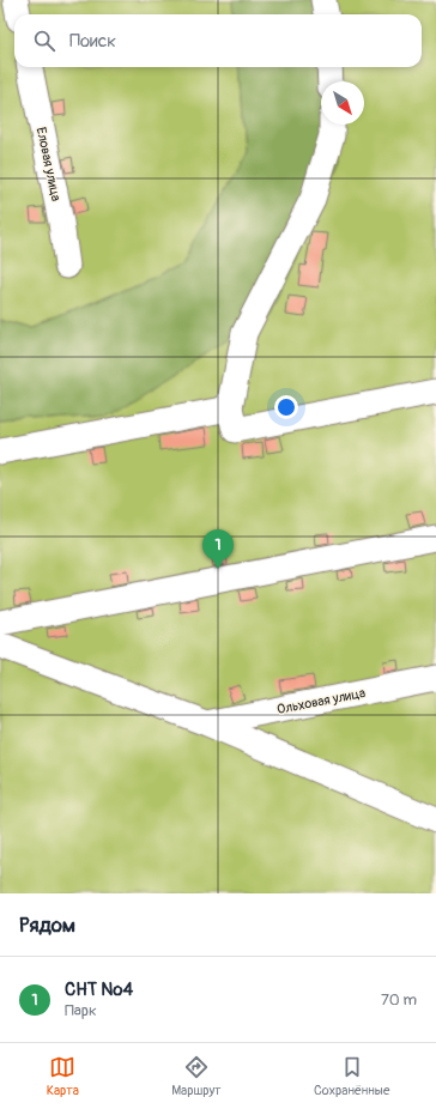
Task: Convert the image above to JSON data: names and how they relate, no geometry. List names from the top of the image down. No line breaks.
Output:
{"streets":{"street":["Еловая улица","Ольховая улица"]},"north":"bottom right","page":{"search":"Поиск","pins":"1","heading":"Рядом","list":[{"mark":"1","name":"СНТ №4","note":"Парк","value":"70 m"}],"nav":["Карта","Маршрут","Сохранённые"]}}
